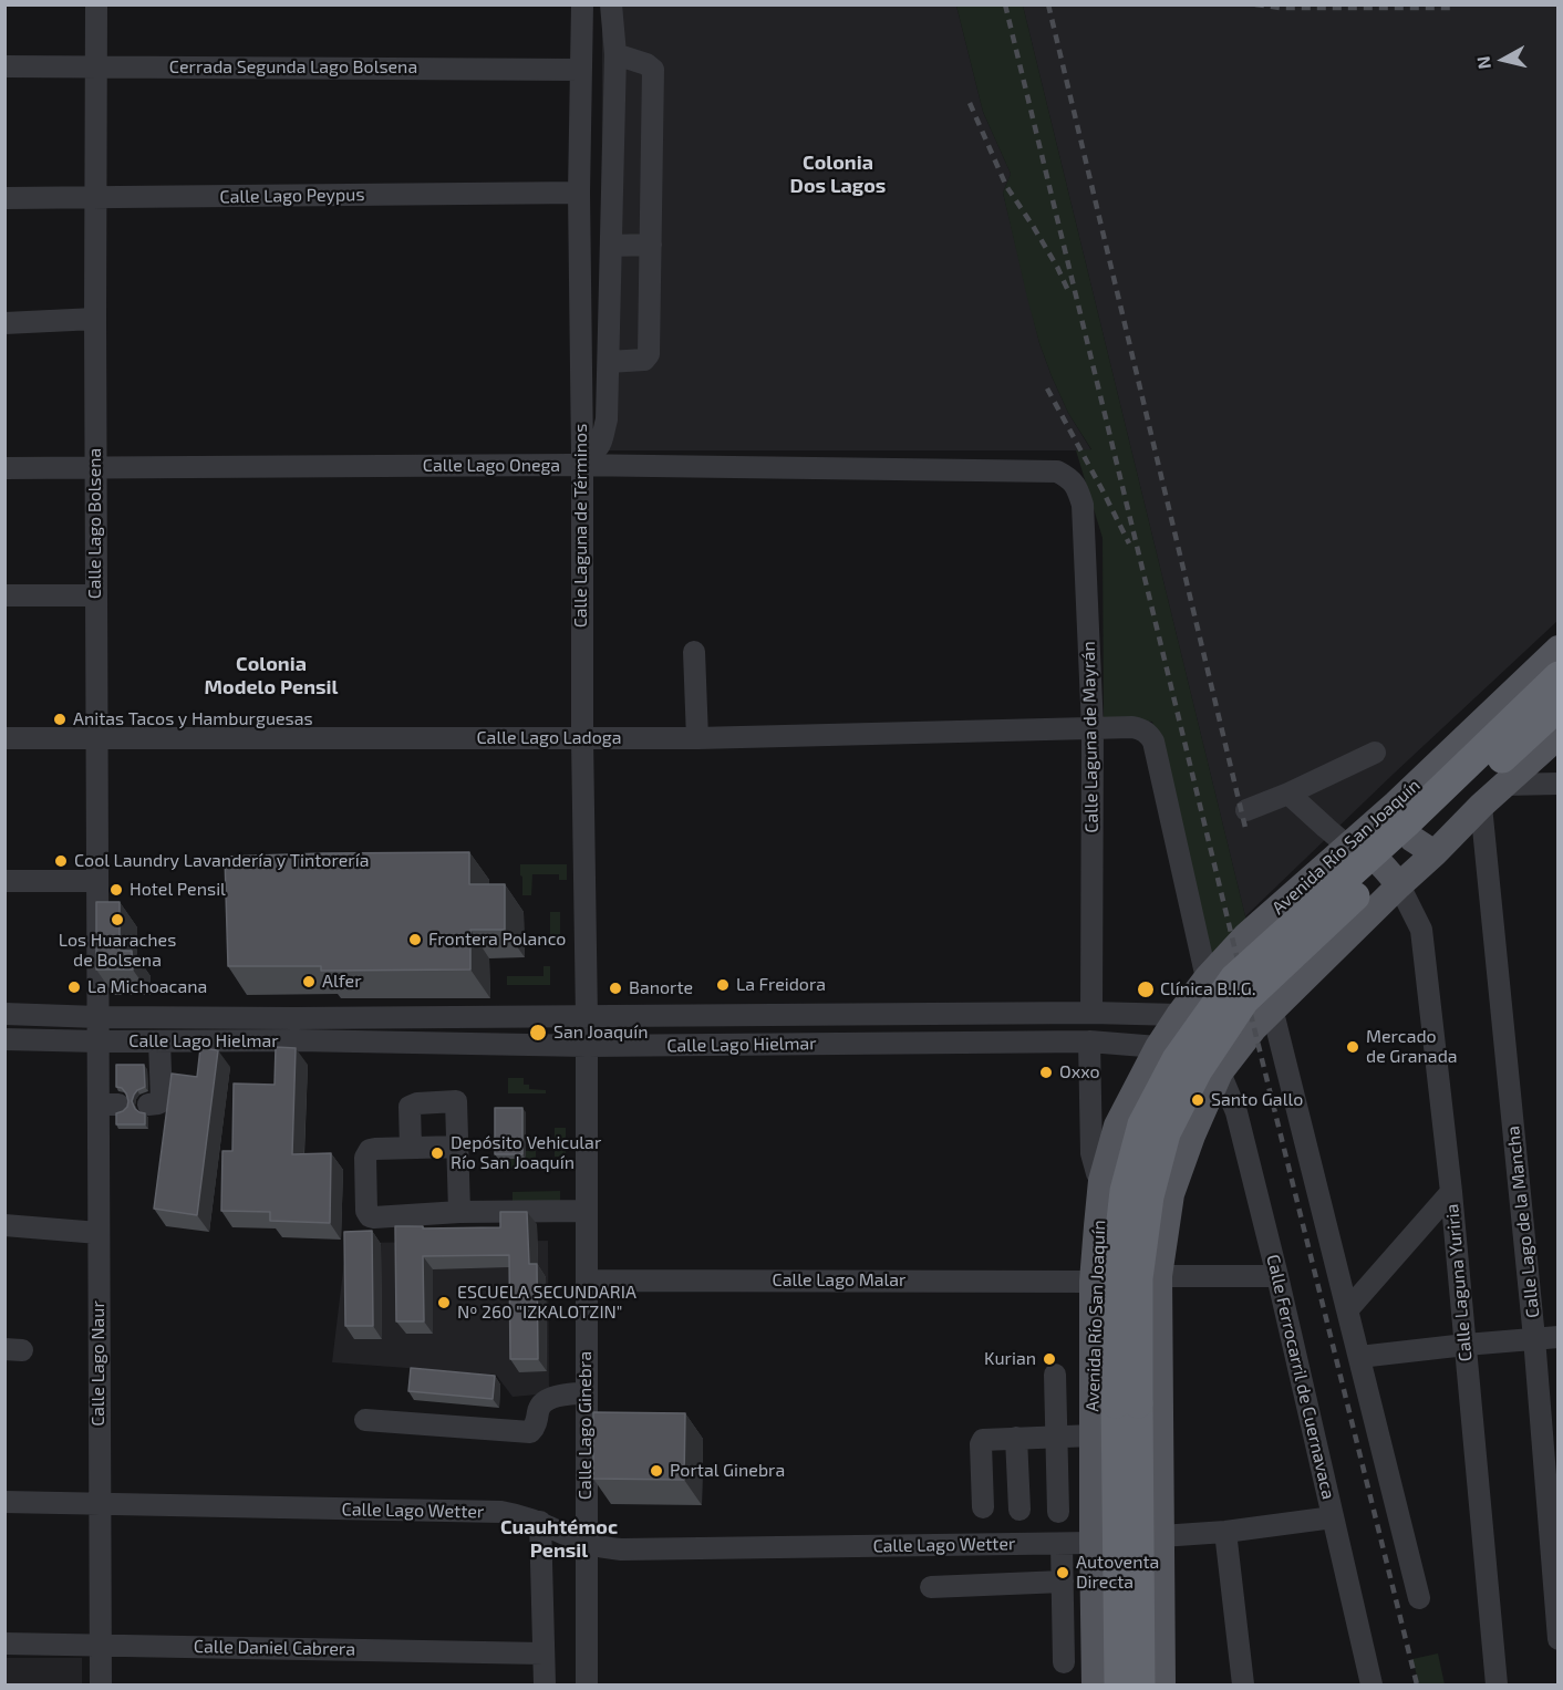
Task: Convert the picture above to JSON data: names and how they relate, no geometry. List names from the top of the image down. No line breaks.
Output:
{"streets":{"highway":["Avenida Río San Joaquín"],"street":["Cerrada Segunda Lago Bolsena","Calle Lago Peypus","Calle Lago Onega","Calle Lago Bolsena","Calle Laguna de Términos","Calle Laguna de Mayrán","Calle Lago Ladoga","Calle Lago Hielmar","Calle Lago de la Mancha","Calle Lago Malar","Calle Laguna Yuriria","Calle Lago Naur","Calle Ferrocarril de Cuernavaca","Calle Lago Ginebra","Calle Lago Wetter","Calle Daniel Cabrera"]},"crossings":[["Cerrada Segunda Lago Bolsena","Calle Lago Bolsena"],["Cerrada Segunda Lago Bolsena","Calle Laguna de Términos"],["Calle Lago Peypus","Calle Lago Bolsena"],["Calle Lago Peypus","Calle Laguna de Términos"],["Calle Lago Onega","Calle Lago Bolsena"],["Calle Lago Onega","Calle Laguna de Términos"],["Calle Lago Onega","Calle Laguna de Mayrán"],["Calle Lago Bolsena","Calle Lago Ladoga"],["Calle Lago Bolsena","Calle Lago Hielmar"],["Calle Lago Bolsena","Calle Lago Naur"],["Calle Laguna de Términos","Calle Lago Ladoga"],["Calle Laguna de Términos","Calle Lago Hielmar"],["Calle Laguna de Términos","Calle Lago Ginebra"],["Calle Laguna de Mayrán","Calle Lago Ladoga"],["Calle Laguna de Mayrán","Calle Lago Hielmar"],["Avenida Río San Joaquín","Calle Lago Hielmar"],["Avenida Río San Joaquín","Calle Lago Malar"],["Avenida Río San Joaquín","Calle Lago Wetter"],["Calle Lago Hielmar","Calle Lago Naur"],["Calle Lago Hielmar","Calle Ferrocarril de Cuernavaca"],["Calle Lago Hielmar","Calle Lago Ginebra"],["Calle Lago Malar","Calle Lago Ginebra"],["Calle Lago Naur","Calle Lago Wetter"],["Calle Lago Naur","Calle Daniel Cabrera"],["Calle Lago Ginebra","Calle Lago Wetter"]],"districts":["Colonia Dos Lagos","Colonia Modelo Pensil","Cuauhtémoc Pensil"],"places":["Anitas Tacos y Hamburguesas","Cool Laundry Lavandería y Tintorería","Hotel Pensil","Los Huaraches de Bolsena","Frontera Polanco","Alfer","La Freidora","La Michoacana","Banorte","Clínica B.I.G.","San Joaquín","Mercado de Granada","Oxxo","Santo Gallo","Depósito Vehicular Río San Joaquín","ESCUELA SECUNDARIA Nº 260 \"IZKALOTZIN\"","Kurian","Portal Ginebra","Autoventa Directa"],"north":"left"}
